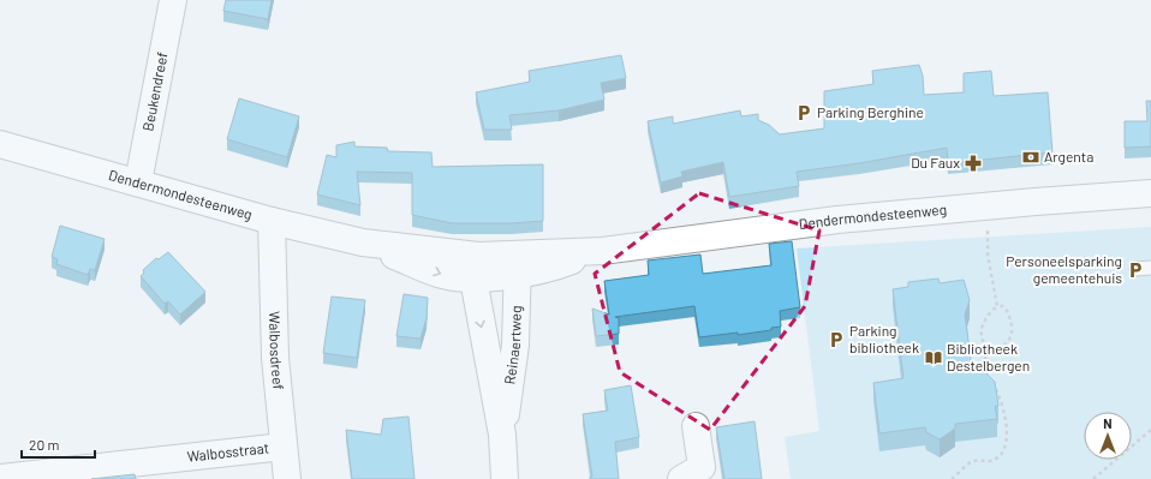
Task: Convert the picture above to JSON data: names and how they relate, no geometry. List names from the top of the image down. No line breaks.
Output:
{"streets":{"main road":["Beukendreef","Dendermondesteenweg","Reinaertweg","Walbosdreef","Walbosstraat"]},"crossings":[["Beukendreef","Dendermondesteenweg"],["Dendermondesteenweg","Reinaertweg"],["Dendermondesteenweg","Walbosdreef"],["Walbosdreef","Walbosstraat"]],"places":{"parking":["Parking Berghine","Personeelsparking gemeentehuis","Parking bibliotheek"],"bank":["Argenta"],"pharmacy":["Du Faux"],"library":["Bibliotheek Destelbergen"]},"scale_bar":"20 m","north":"top"}
